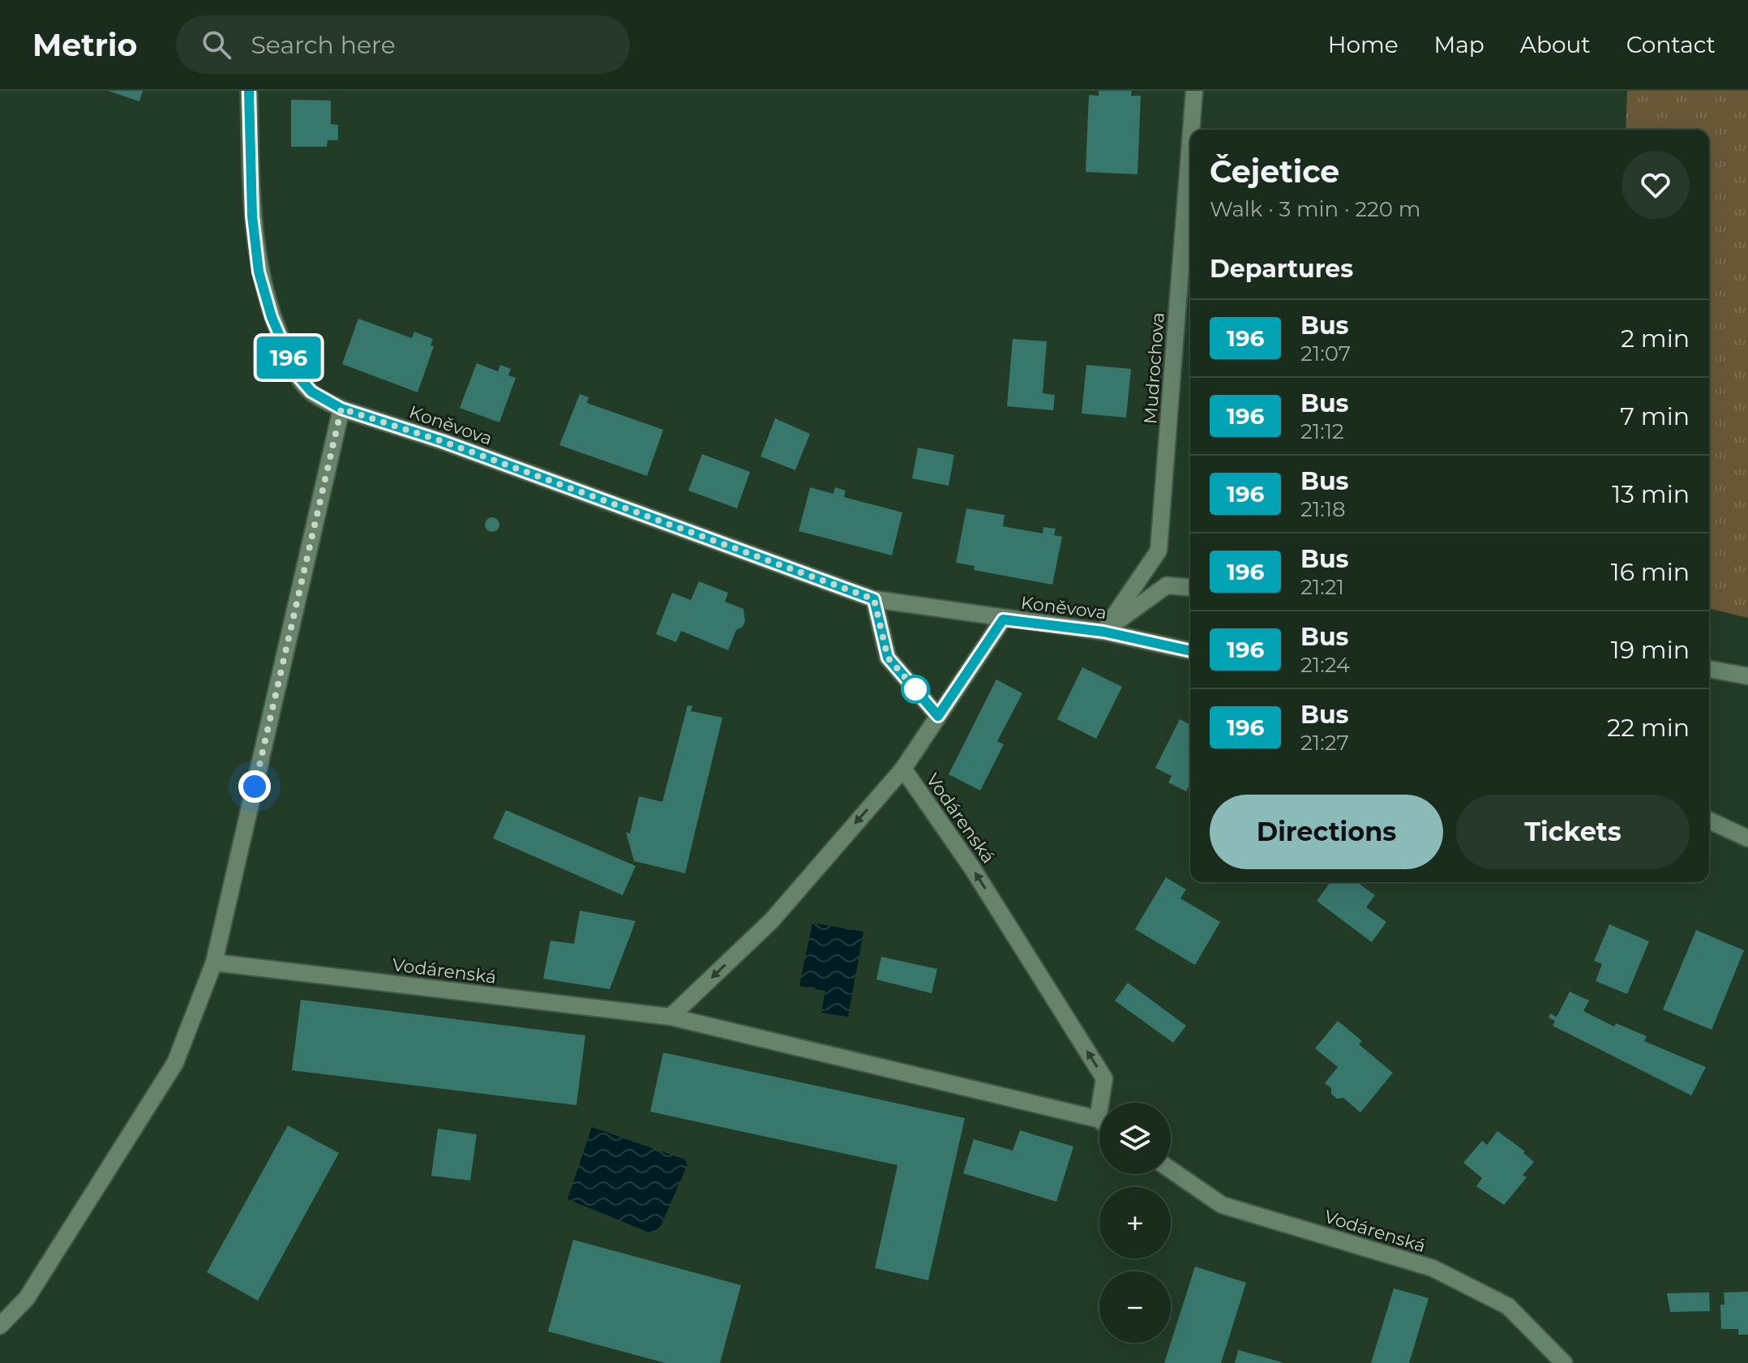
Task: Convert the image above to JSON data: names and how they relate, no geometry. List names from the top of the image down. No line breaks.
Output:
{"streets":{"street":["Mudrochova","Koněvova","Vodárenská"]},"crossings":[["Mudrochova","Koněvova"],["Koněvova","Vodárenská"]],"lines":["bus line 196"],"page":{"header":"Metrio","search":"Search here","nav":["Home","Map","About","Contact"],"on_map":"196","heading":[["Čejetice","Walk · 3 min · 220 m"],"Departures"],"list":[{"mark":"196","name":"Bus","note":"21:07","value":"2 min"},{"mark":"196","name":"Bus","note":"21:12","value":"7 min"},{"mark":"196","name":"Bus","note":"21:18","value":"13 min"},{"mark":"196","name":"Bus","note":"21:21","value":"16 min"},{"mark":"196","name":"Bus","note":"21:24","value":"19 min"},{"mark":"196","name":"Bus","note":"21:27","value":"22 min"}],"buttons":["Directions","Tickets"],"map_buttons":["+","−"]}}
